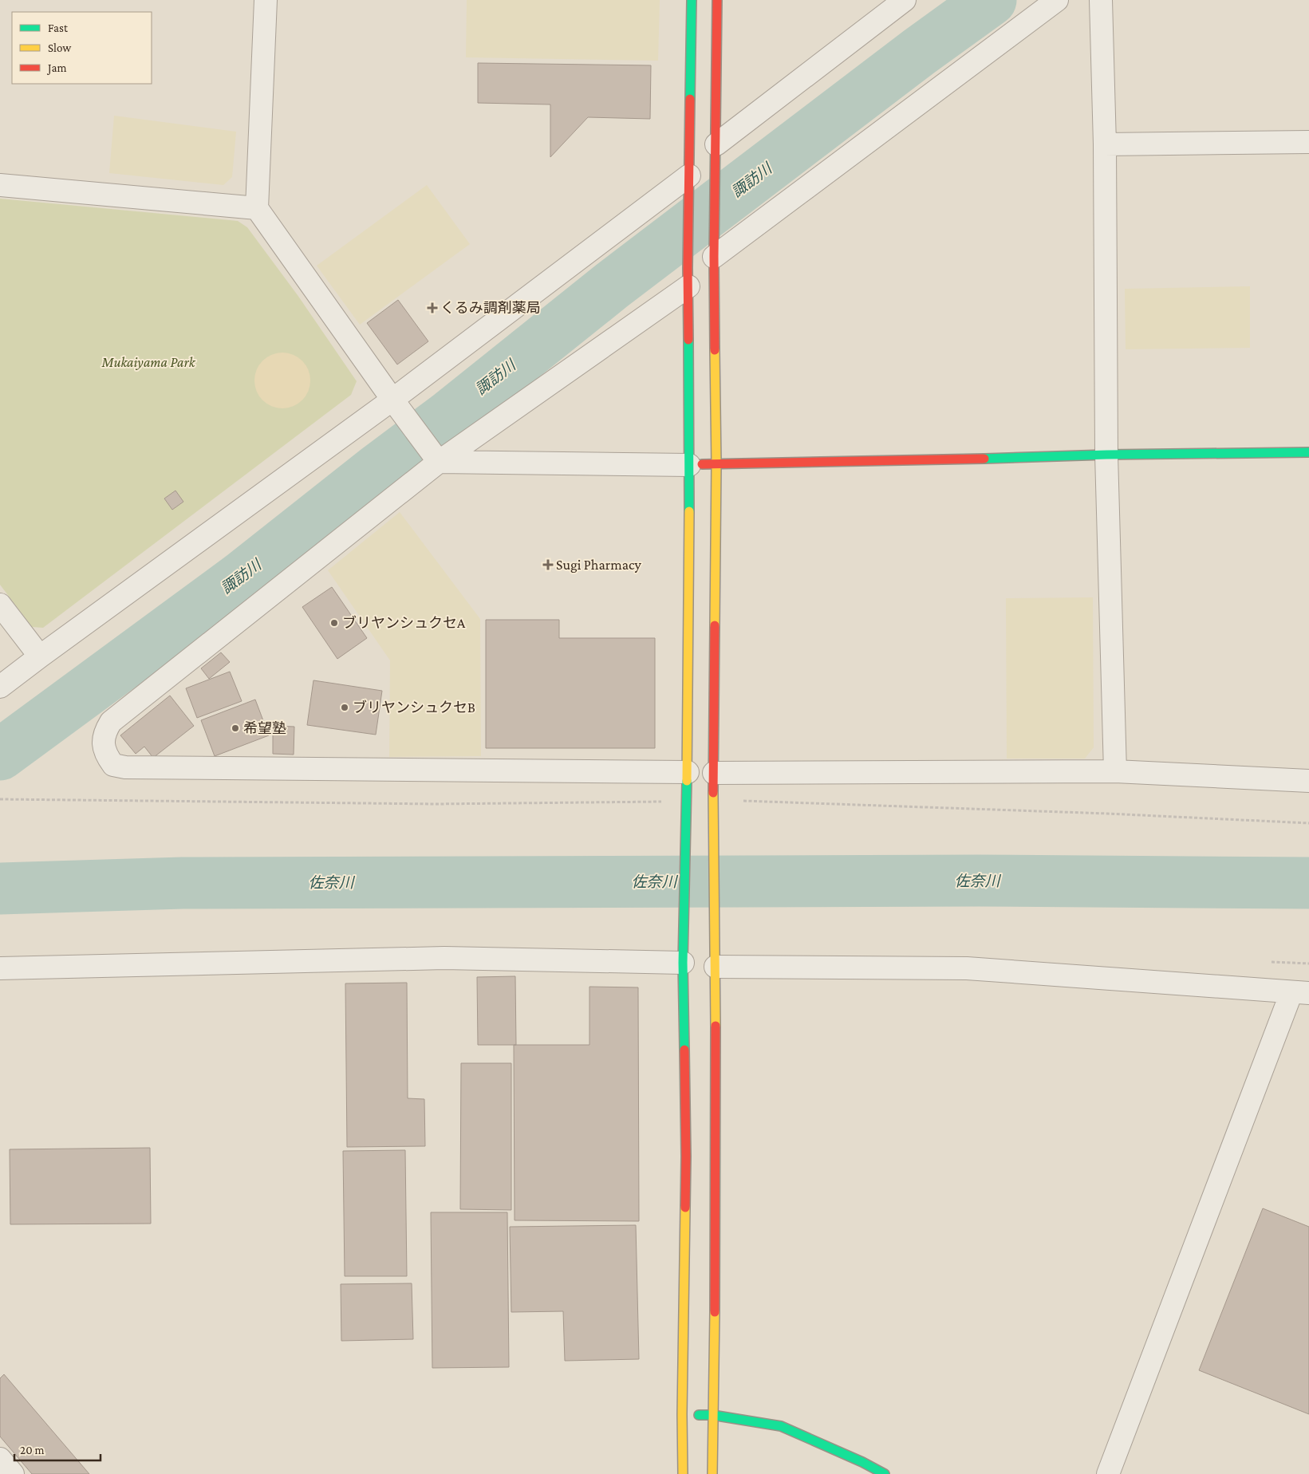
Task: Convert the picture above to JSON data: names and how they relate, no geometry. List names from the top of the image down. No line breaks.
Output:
{"water":["諏訪川","佐奈川"],"parks":["Mukaiyama Park"],"places":{"health":["くるみ調剤薬局","Sugi Pharmacy"],"other":["ブリヤンシュクセA","ブリヤンシュクセB","希望塾"]},"legend":["Fast","Slow","Jam"],"scale_bar":"20 m"}
